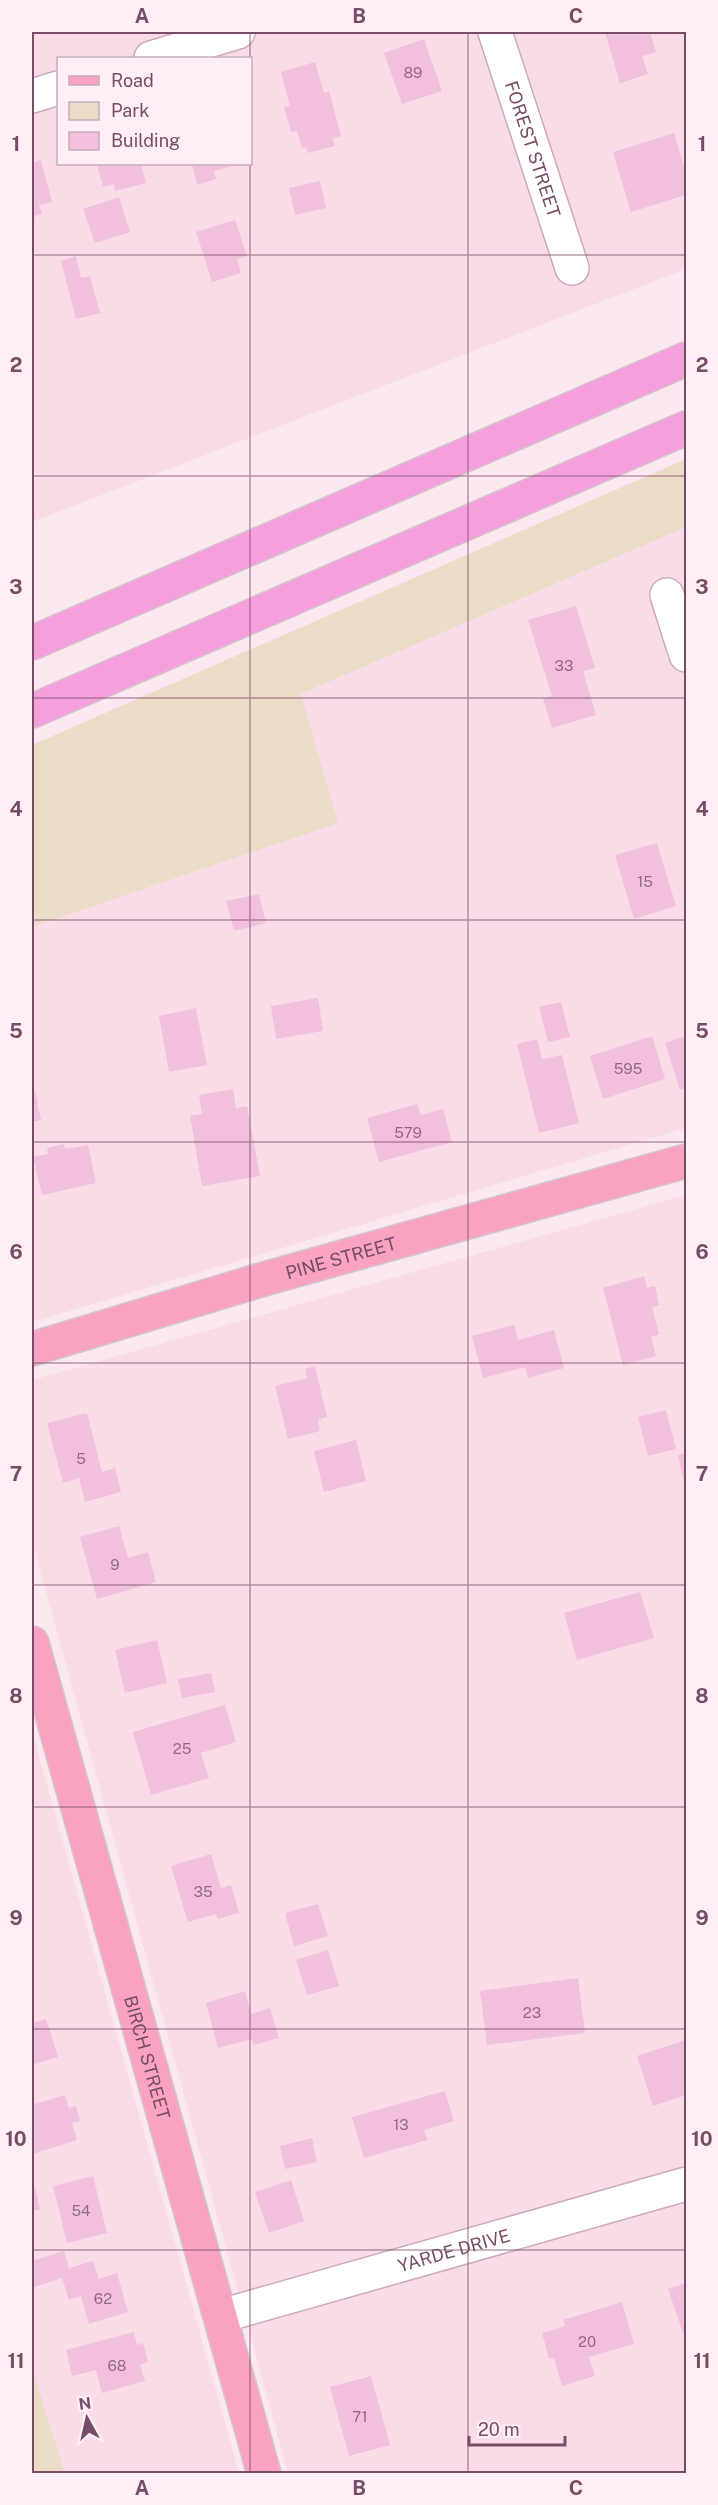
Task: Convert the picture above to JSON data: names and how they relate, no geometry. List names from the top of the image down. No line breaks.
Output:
{"streets":{"main road":["PINE STREET","BIRCH STREET"],"street":["FOREST STREET","YARDE DRIVE"]},"crossings":[["BIRCH STREET","YARDE DRIVE"]],"house_numbers":["89","33","15","595","579","5","9","25","35","23","13","54","62","20","68","71"],"legend":["Road","Park","Building"],"scale_bar":"20 m","north":"top","grid":{"columns":["A","B","C"],"rows":["1","2","3","4","5","6","7","8","9","10","11"]}}
